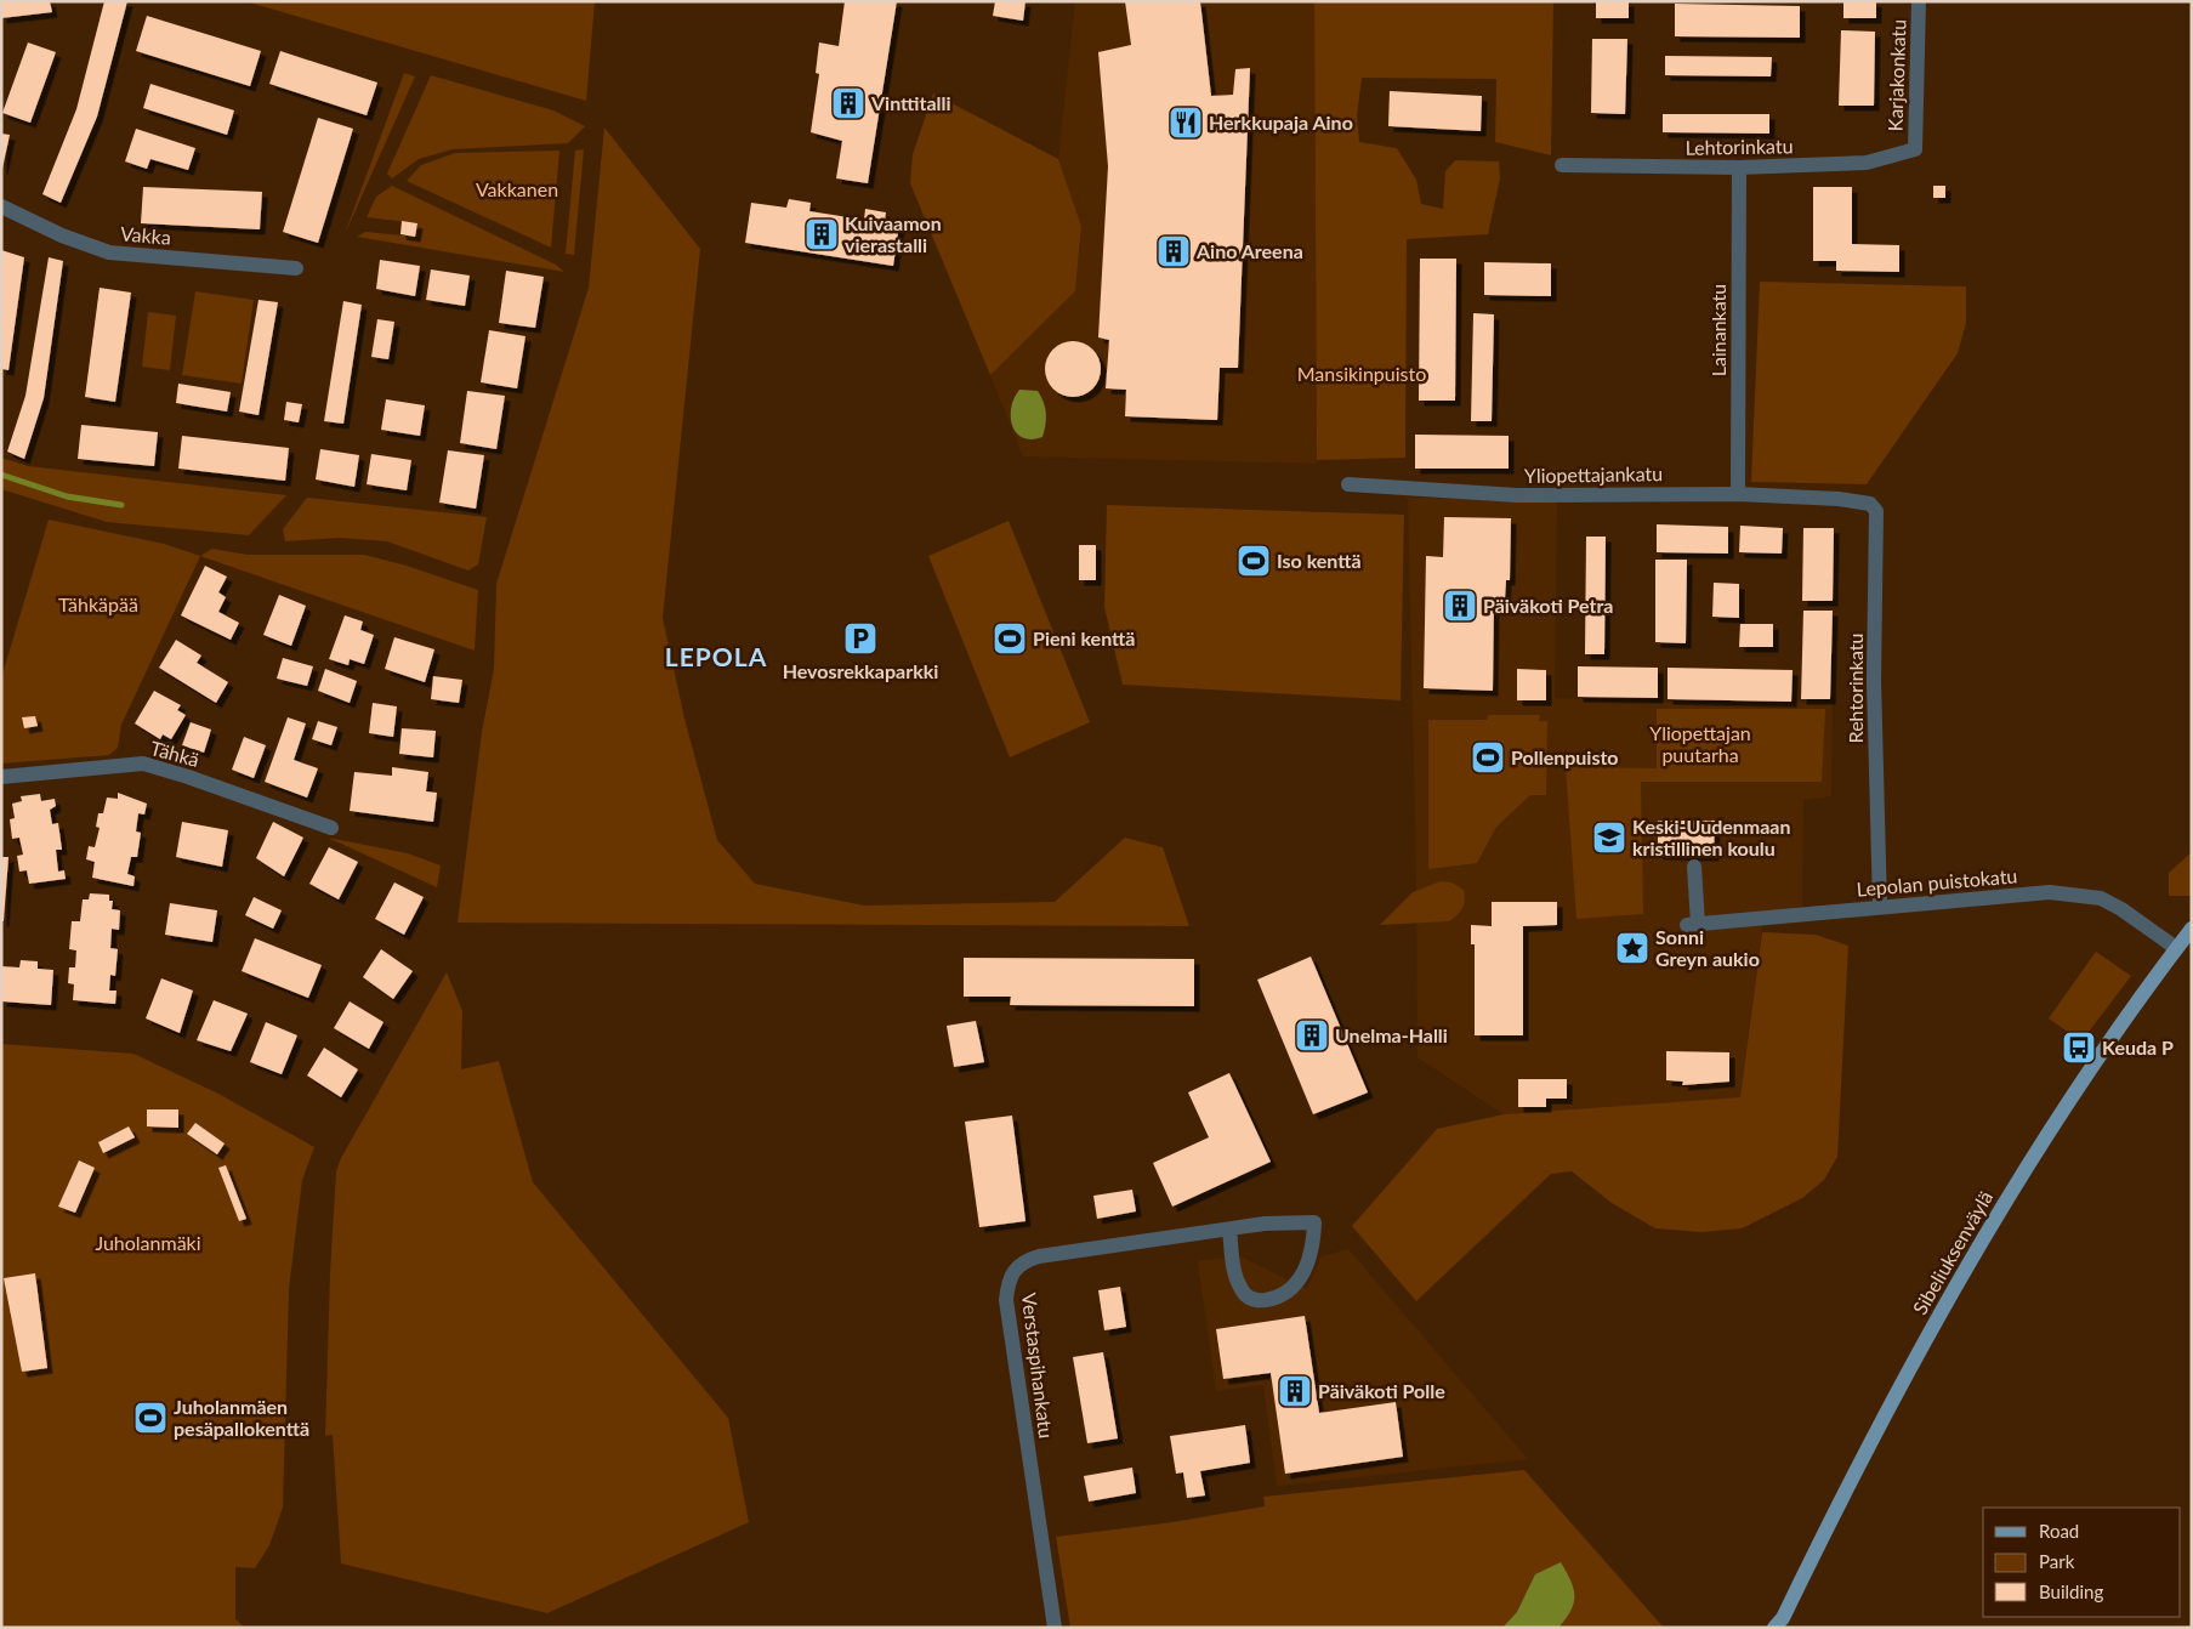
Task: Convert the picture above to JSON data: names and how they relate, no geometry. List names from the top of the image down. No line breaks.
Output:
{"streets":{"main road":["Sibeliuksenväylä"],"street":["Karjakonkatu","Lehtorinkatu","Vakka","Lainankatu","Yliopettajankatu","Rehtorinkatu","Tähkä","Lepolan puistokatu","Verstaspihankatu"]},"crossings":[["Karjakonkatu","Lehtorinkatu"],["Lehtorinkatu","Lainankatu"],["Lainankatu","Yliopettajankatu"],["Yliopettajankatu","Rehtorinkatu"],["Rehtorinkatu","Lepolan puistokatu"],["Lepolan puistokatu","Sibeliuksenväylä"]],"districts":["LEPOLA"],"parks":["Vakkanen","Mansikinpuisto","Tähkäpää","Yliopettajan puutarha","Juholanmäki"],"places":{"building":["Vinttitalli","Kuivaamon vierastalli","Aino Areena","Päiväkoti Petra","Unelma-Halli","Päiväkoti Polle"],"restaurant":["Herkkupaja Aino"],"sports":["Iso kenttä","Pieni kenttä","Pollenpuisto","Juholanmäen pesäpallokenttä"],"parking":["Hevosrekkaparkki"],"school or university":["Keski-Uudenmaan kristillinen koulu"],"place":["Sonni Greyn aukio"],"bus stop":["Keuda P"]},"legend":["Road","Park","Building"]}
